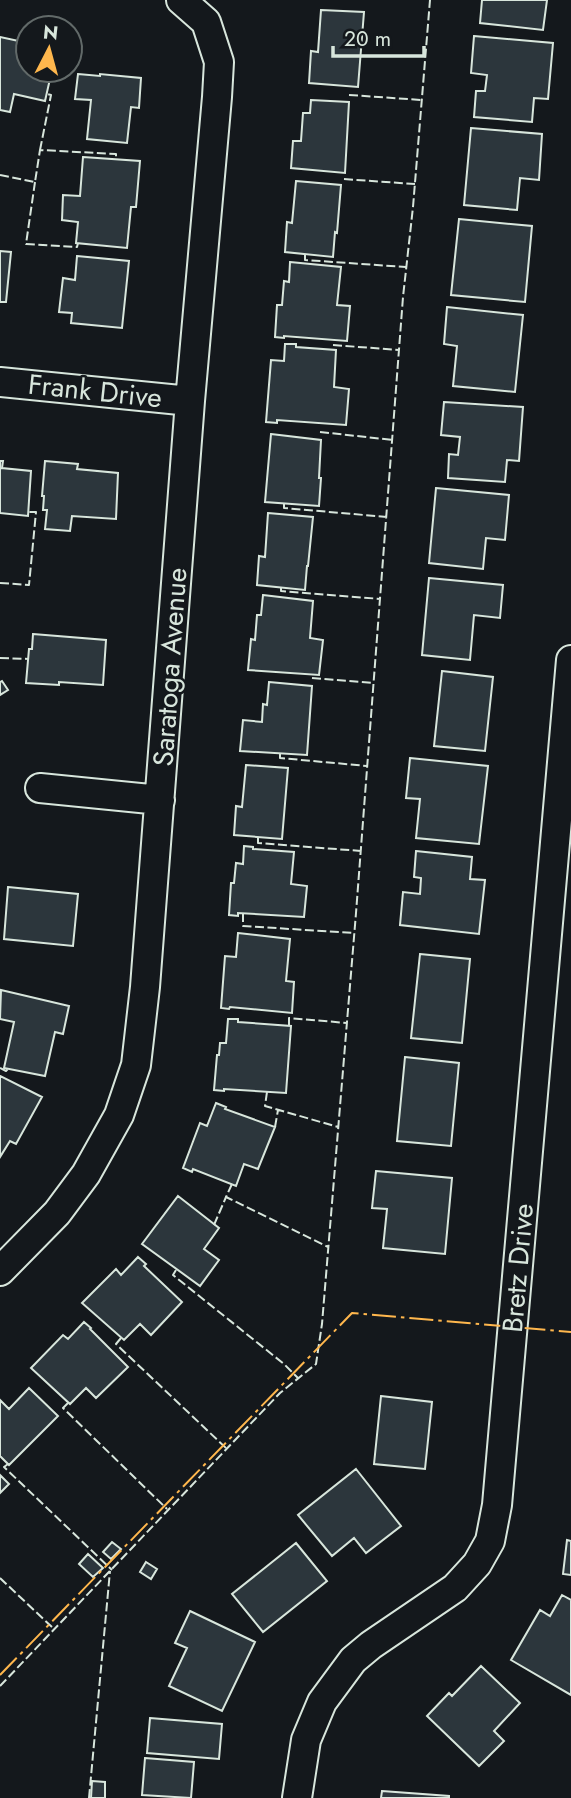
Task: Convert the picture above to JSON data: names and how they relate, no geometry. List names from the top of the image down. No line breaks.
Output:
{"streets":{"street":["Frank Drive","Saratoga Avenue","Bretz Drive"]},"crossings":[["Frank Drive","Saratoga Avenue"]],"scale_bar":"20 m","north":"top"}
